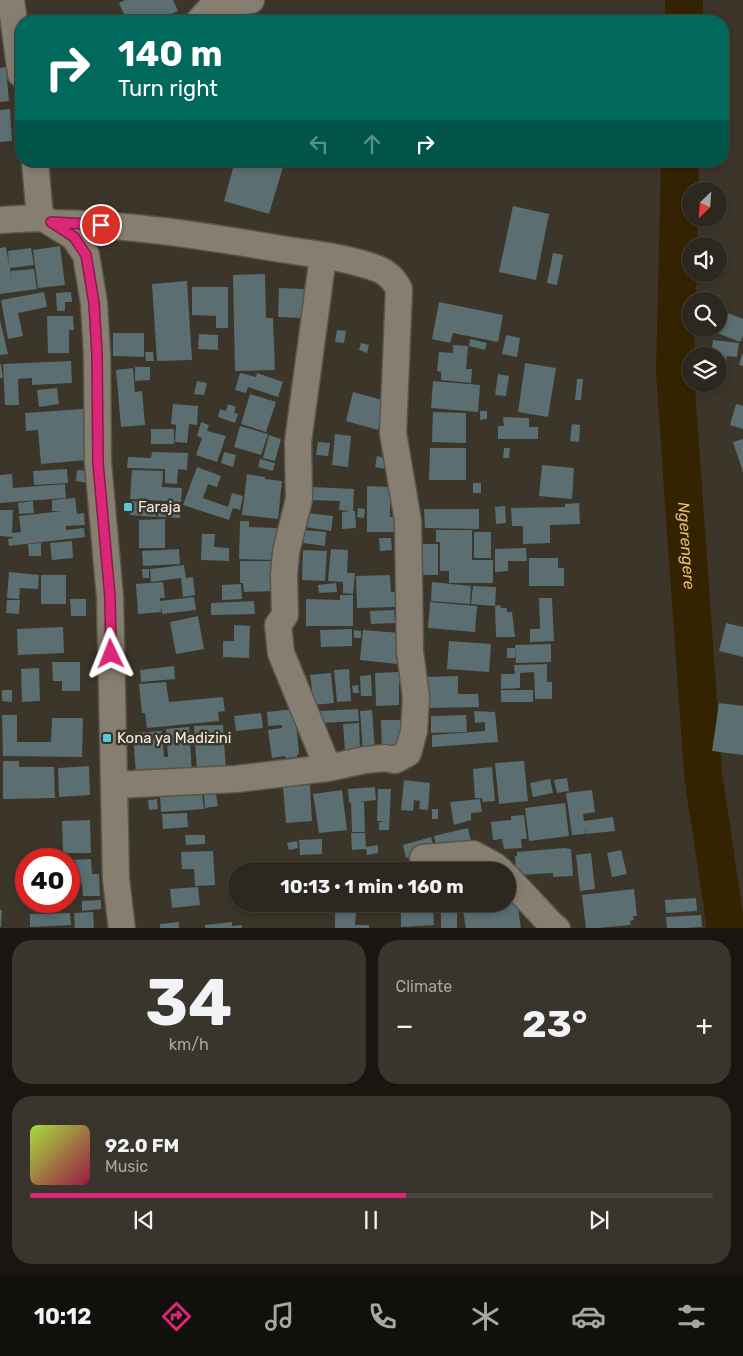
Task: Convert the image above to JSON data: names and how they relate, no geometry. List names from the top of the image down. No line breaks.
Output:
{"water":["Ngerengere"],"places":{"transit":["Faraja","Kona ya Madizini"]},"north":"bottom left","page":{"turn":["140 m","Turn right"],"limit":"40","trip":"10:13 · 1 min · 160 m","tile":[["34","km/h"],"Climate"],"heat":["−","23°","+"],"song":["92.0 FM","Music"],"tabs":"10:12"}}
